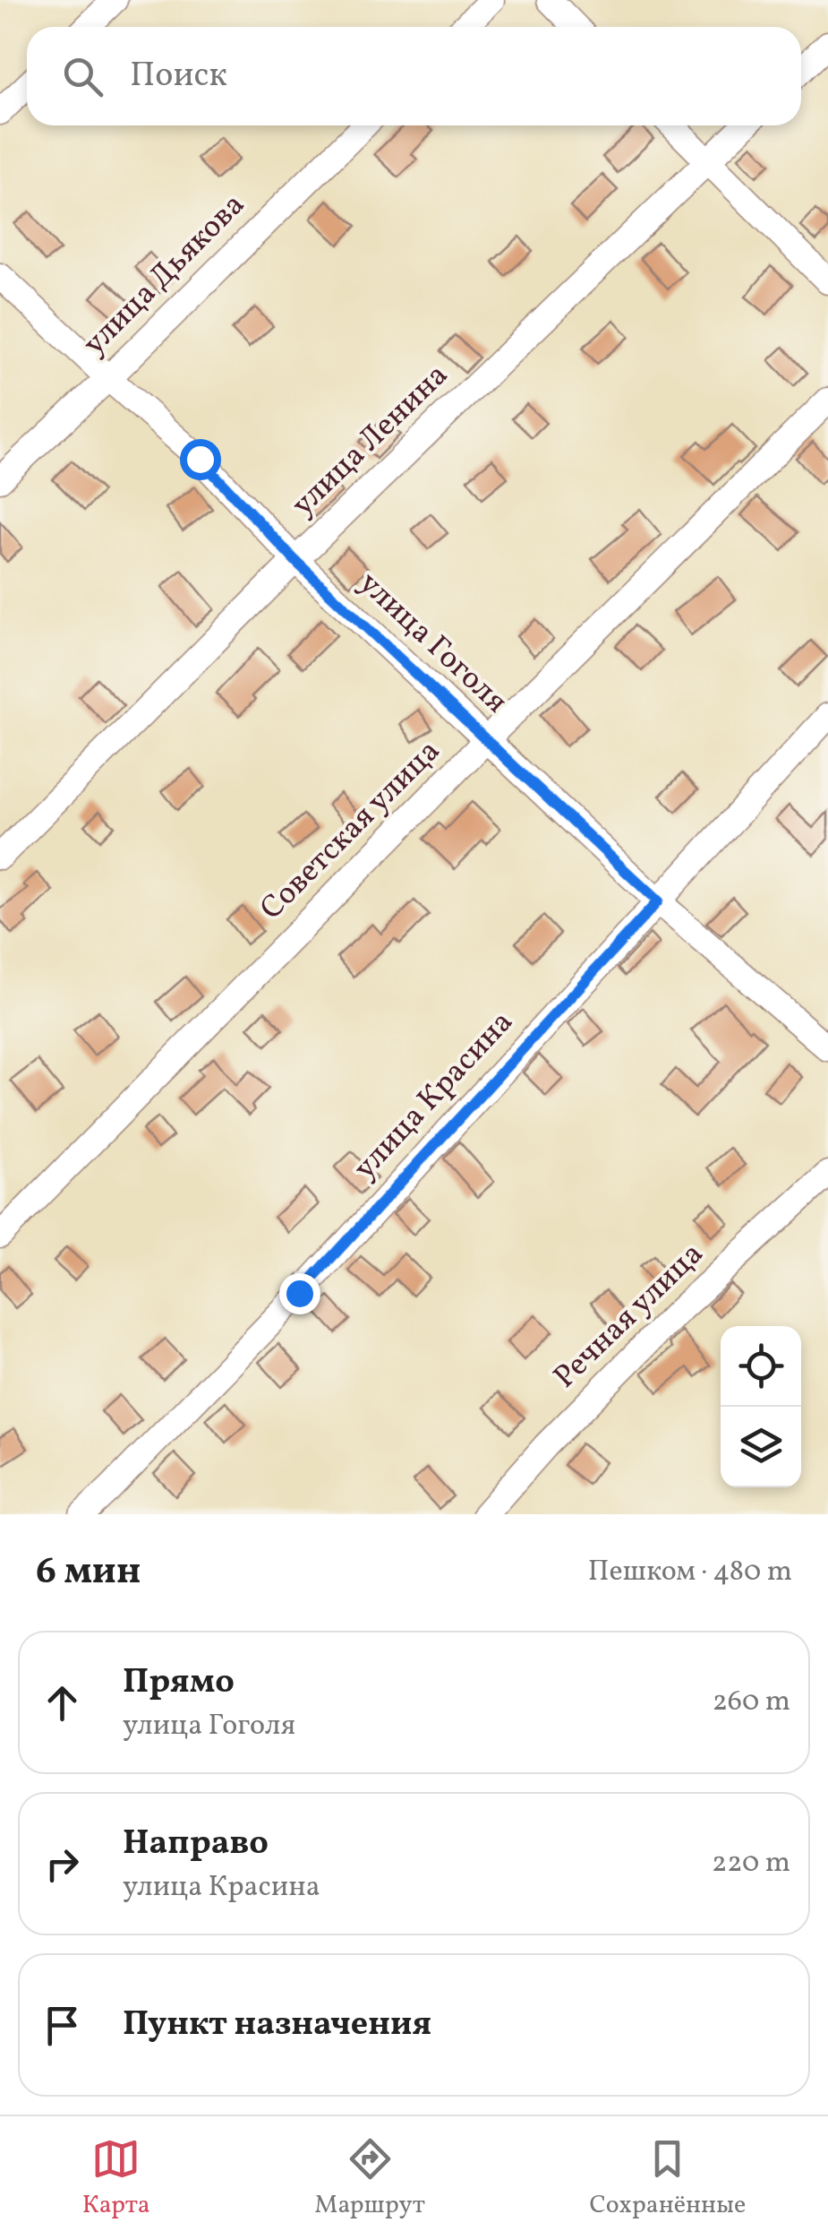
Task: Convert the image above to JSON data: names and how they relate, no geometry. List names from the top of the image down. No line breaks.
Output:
{"streets":{"street":["улица Дьякова","улица Ленина","улица Гоголя","Советская улица","улица Красина","Речная улица"]},"crossings":[["улица Дьякова","улица Гоголя"],["улица Ленина","улица Гоголя"],["улица Гоголя","Советская улица"],["улица Гоголя","улица Красина"]],"page":{"search":"Поиск","heading":["6 мин","Пешком · 480 m"],"list":[["Прямо","улица Гоголя","260 m"],["Направо","улица Красина","220 m"],"Пункт назначения"],"nav":["Карта","Маршрут","Сохранённые"]}}
